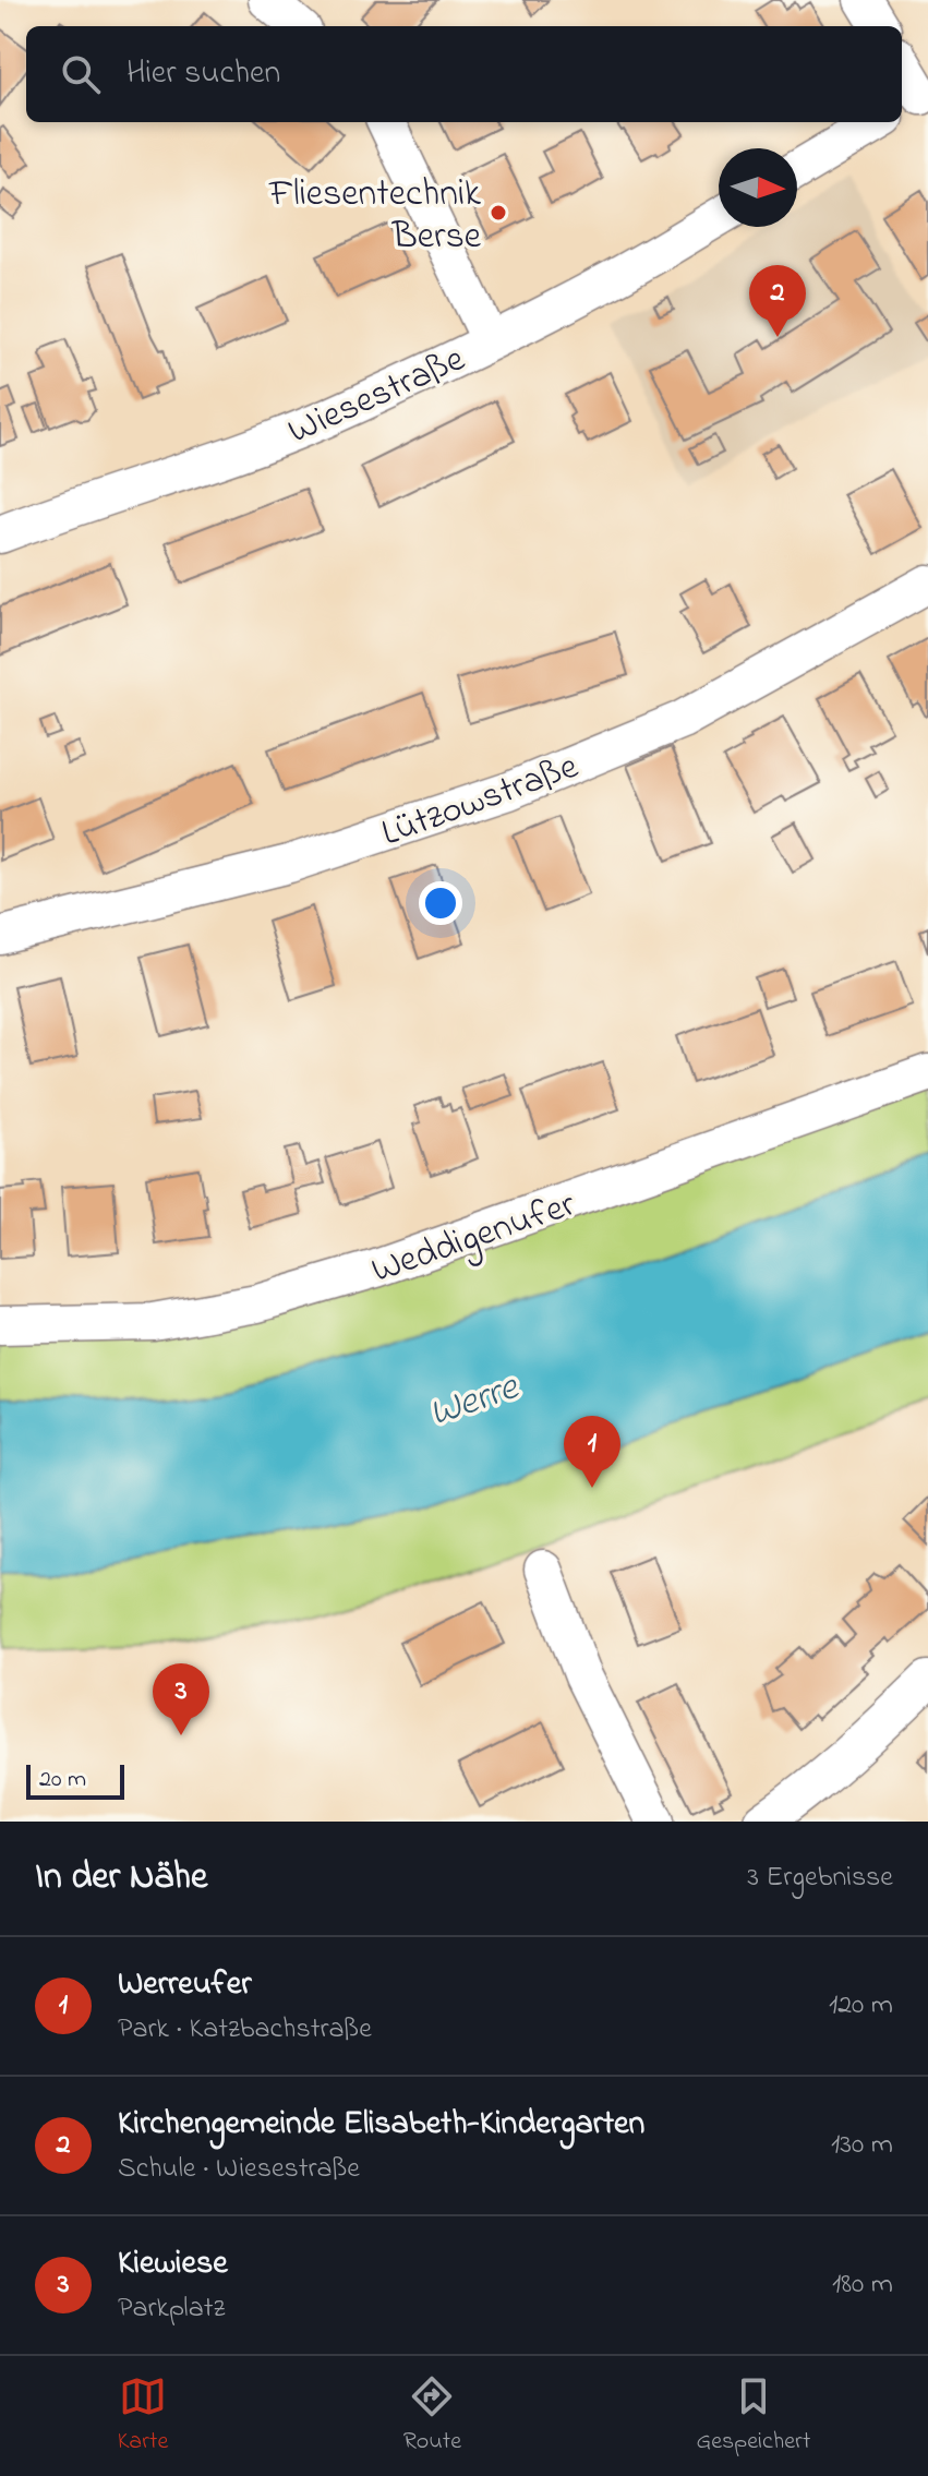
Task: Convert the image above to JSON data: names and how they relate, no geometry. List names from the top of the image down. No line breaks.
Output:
{"streets":{"street":["Wiesestraße","Lützowstraße","Weddigenufer"]},"water":["Werre"],"places":["Fliesentechnik Berse"],"scale_bar":"20 m","north":"right","page":{"search":"Hier suchen","pins":["2","1","3"],"scale":"20 m","heading":["In der Nähe","3 Ergebnisse"],"list":[{"mark":"1","name":"Werreufer","note":"Park · Katzbachstraße","value":"120 m"},{"mark":"2","name":"Kirchengemeinde Elisabeth-Kindergarten","note":"Schule · Wiesestraße","value":"130 m"},{"mark":"3","name":"Kiewiese","note":"Parkplatz","value":"180 m"}],"nav":["Karte","Route","Gespeichert"]}}
